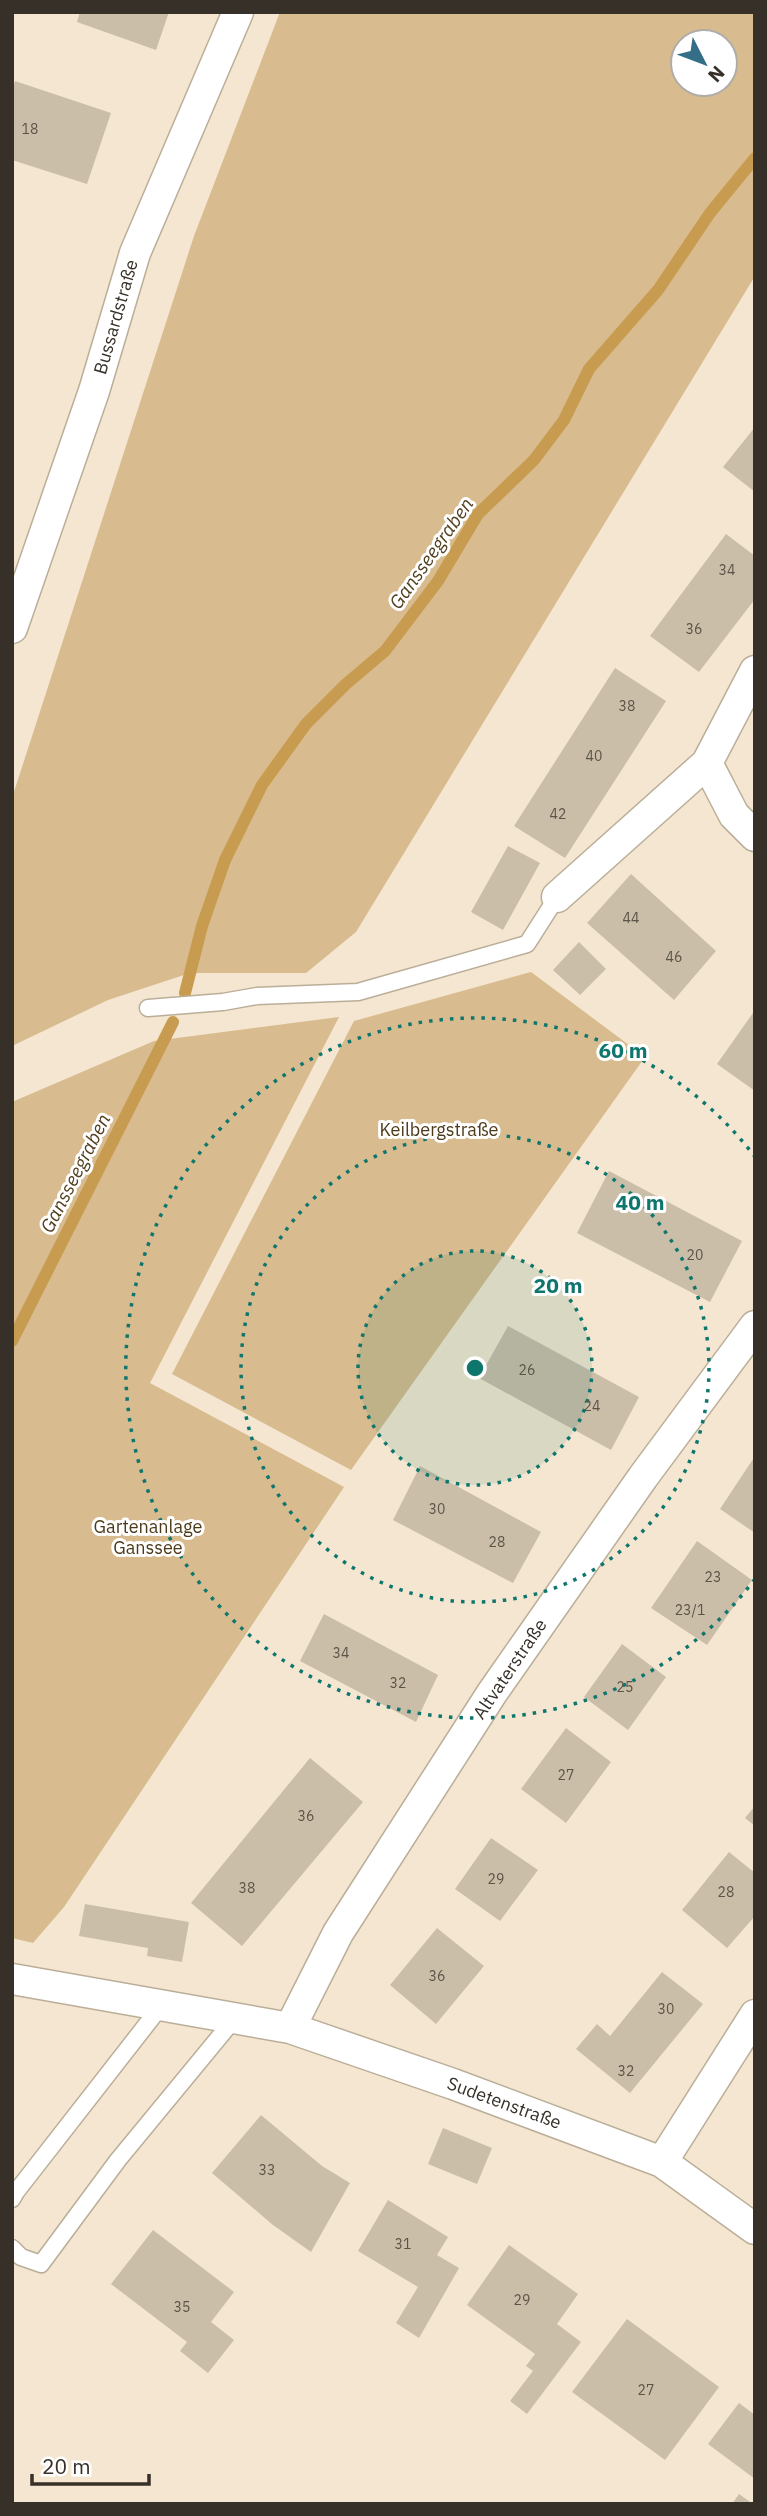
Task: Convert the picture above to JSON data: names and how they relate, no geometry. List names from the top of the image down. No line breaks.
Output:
{"streets":{"street":["Bussardstraße","Altvaterstraße","Sudetenstraße"]},"crossings":[["Altvaterstraße","Sudetenstraße"]],"water":["Gansseegraben"],"parks":["Keilbergstraße","Gartenanlage Ganssee"],"house_numbers":["18","34","36","38","40","42","44","46","20","26","24","30","28","23","23/1","34","32","25","27","36","29","38","28","36","30","32","33","31","29","35","27"],"scale_bar":"20 m","north":"bottom right","rings":["60 m","40 m","20 m"]}
